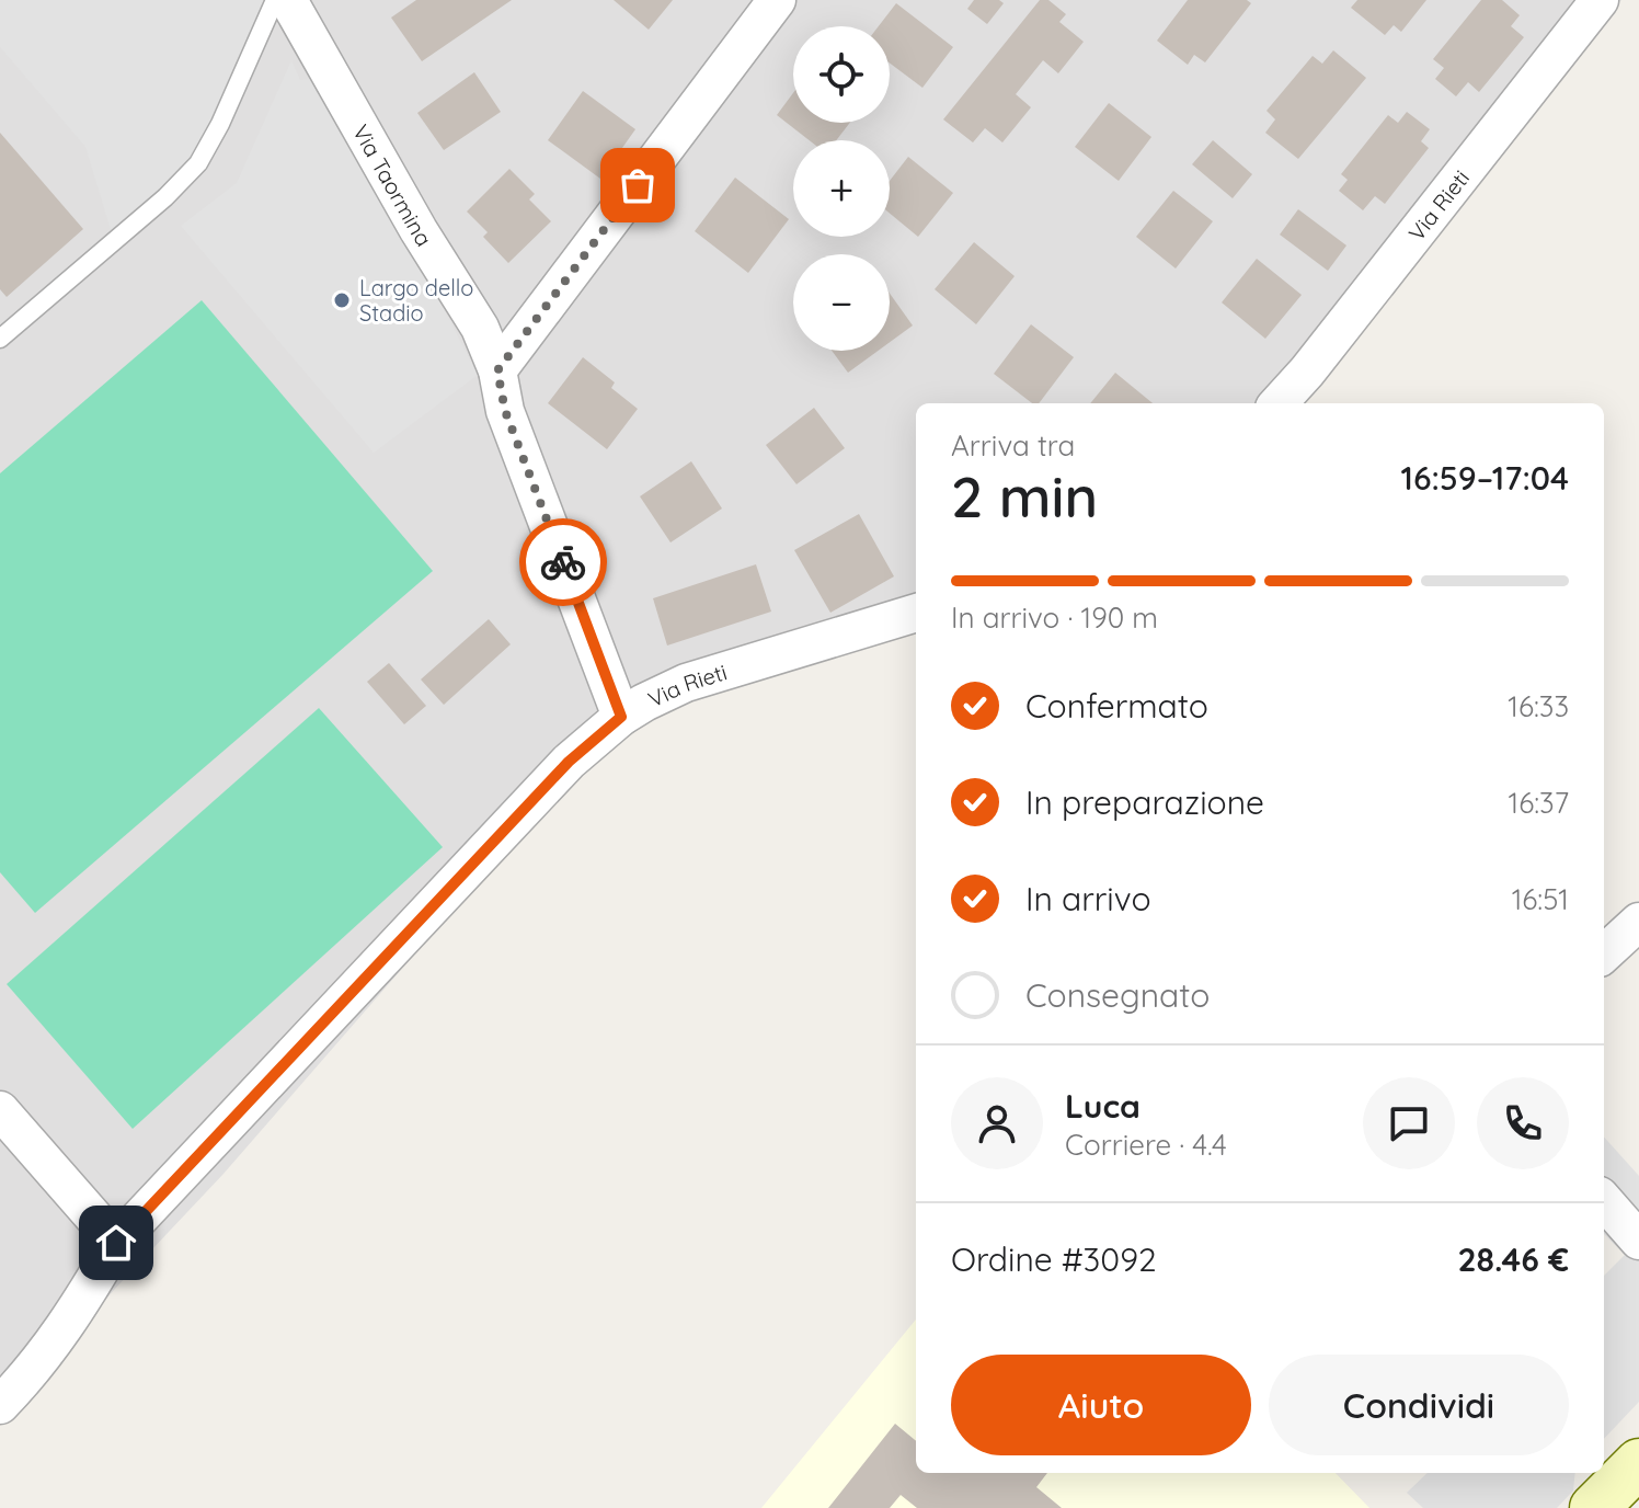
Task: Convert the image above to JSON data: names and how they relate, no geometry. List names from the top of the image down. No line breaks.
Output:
{"streets":{"street":["Via Taormina","Via Rieti"]},"crossings":[["Via Taormina","Via Rieti"]],"places":["Largo dello Stadio"],"page":{"map_buttons":["+","−"],"heading":["2 min","Arriva tra","16:59–17:04"],"panel":["Luca","Corriere · 4.4","Ordine #3092","28.46 €"],"bar":"In arrivo · 190 m","list":[["Confermato","16:33"],["In preparazione","16:37"],["In arrivo","16:51"],"Consegnato"],"buttons":["Aiuto","Condividi"]}}
